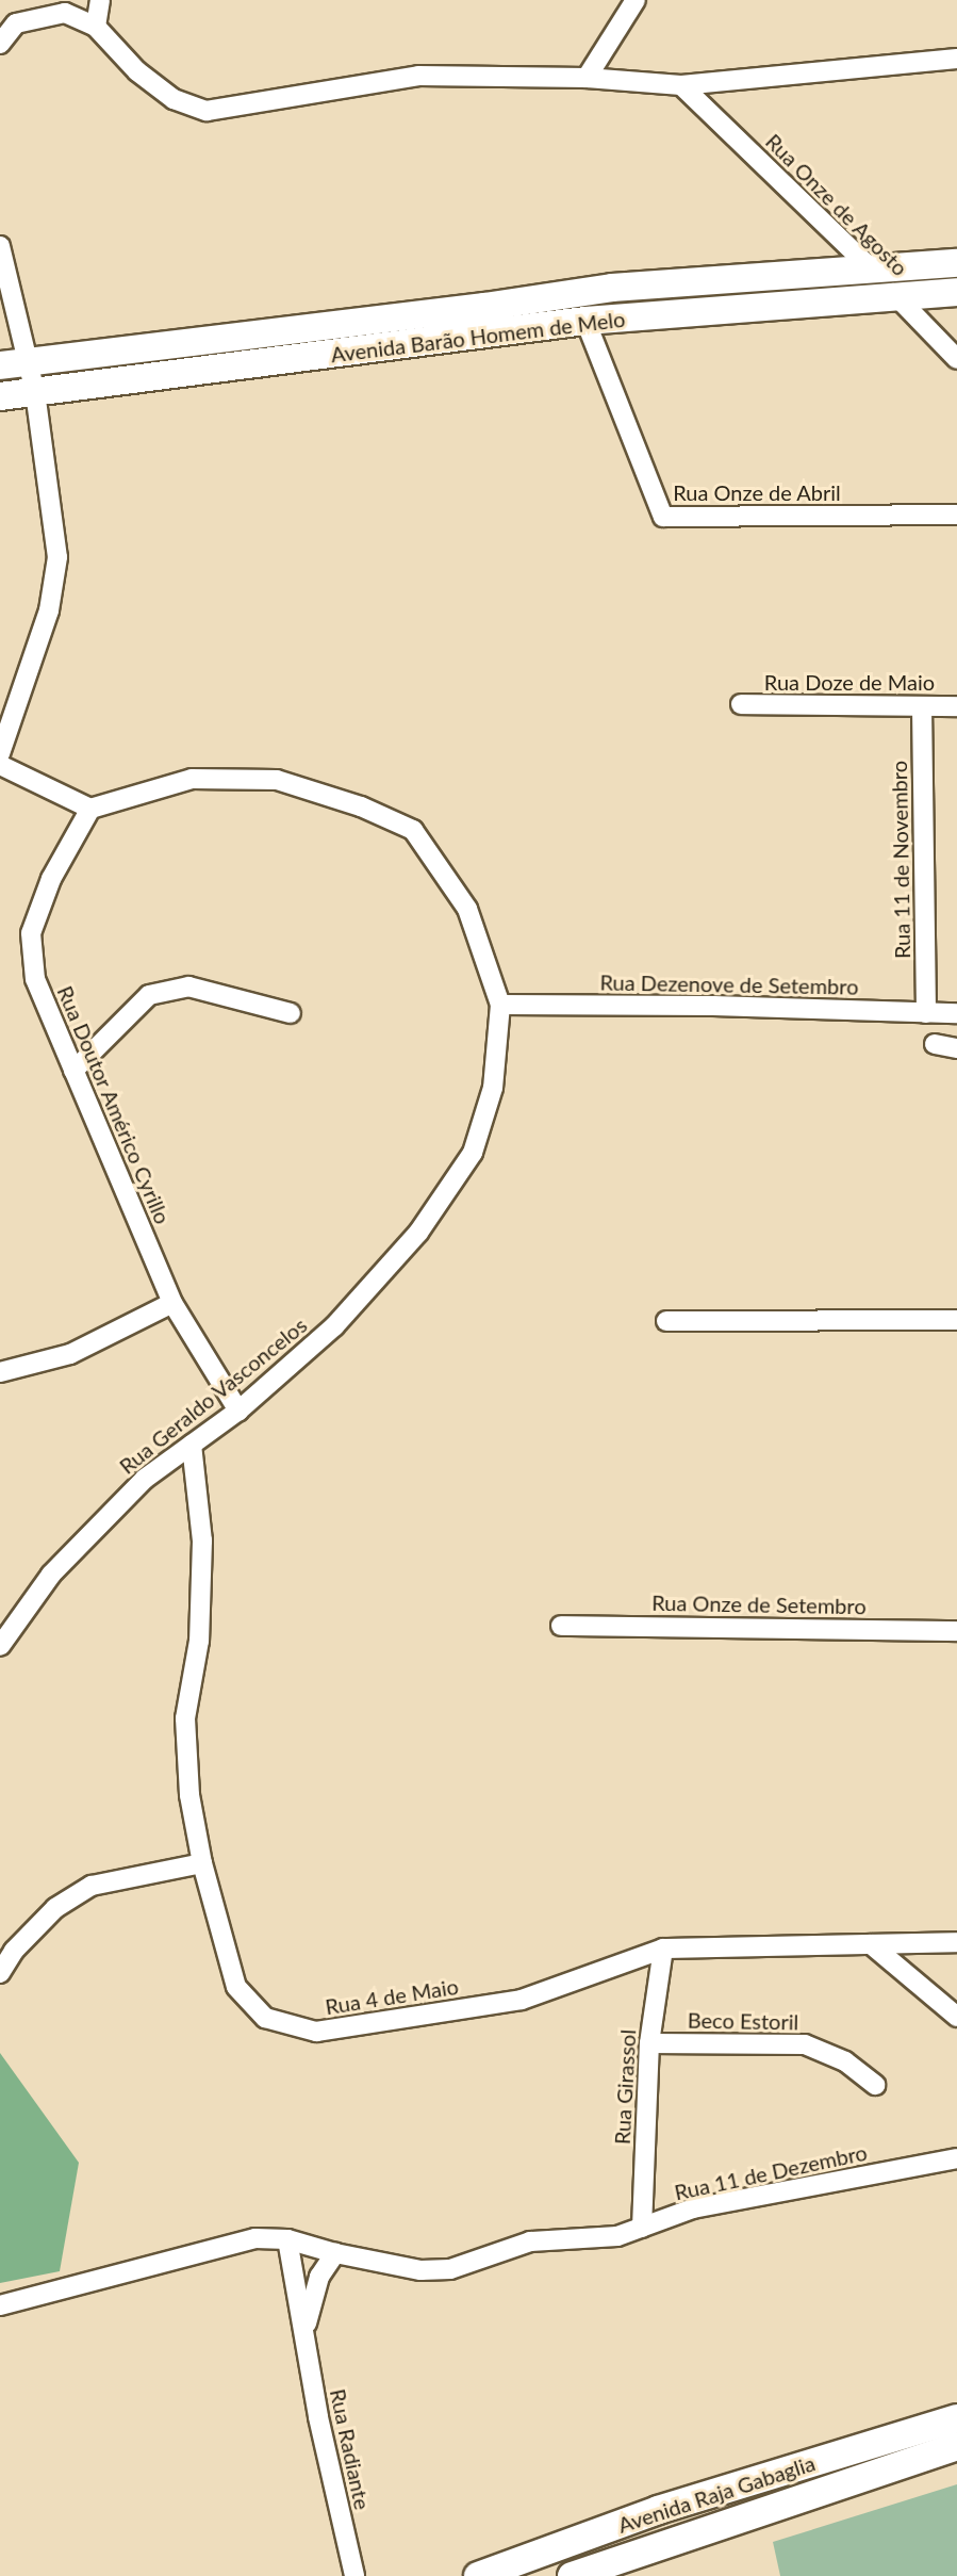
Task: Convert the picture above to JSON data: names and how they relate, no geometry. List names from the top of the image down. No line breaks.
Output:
{"streets":{"main road":["Avenida Barão Homem de Melo","Avenida Raja Gabaglia"],"street":["Rua Onze de Agosto","Rua Onze de Abril","Rua Doze de Maio","Rua 11 de Novembro","Rua Dezenove de Setembro","Rua Doutor Américo Cyrillo","Rua Geraldo Vasconcelos","Rua Onze de Setembro","Rua 4 de Maio","Beco Estoril","Rua Girassol","Rua 11 de Dezembro","Rua Radiante"]},"crossings":[["Rua Onze de Agosto","Avenida Barão Homem de Melo"],["Avenida Barão Homem de Melo","Rua Onze de Abril"],["Rua Doze de Maio","Rua 11 de Novembro"],["Rua 11 de Novembro","Rua Dezenove de Setembro"],["Rua Dezenove de Setembro","Rua Geraldo Vasconcelos"],["Rua Doutor Américo Cyrillo","Rua Geraldo Vasconcelos"],["Rua Geraldo Vasconcelos","Rua 4 de Maio"],["Rua 4 de Maio","Rua Girassol"],["Beco Estoril","Rua Girassol"],["Rua Girassol","Rua 11 de Dezembro"],["Rua 11 de Dezembro","Rua Radiante"]]}
